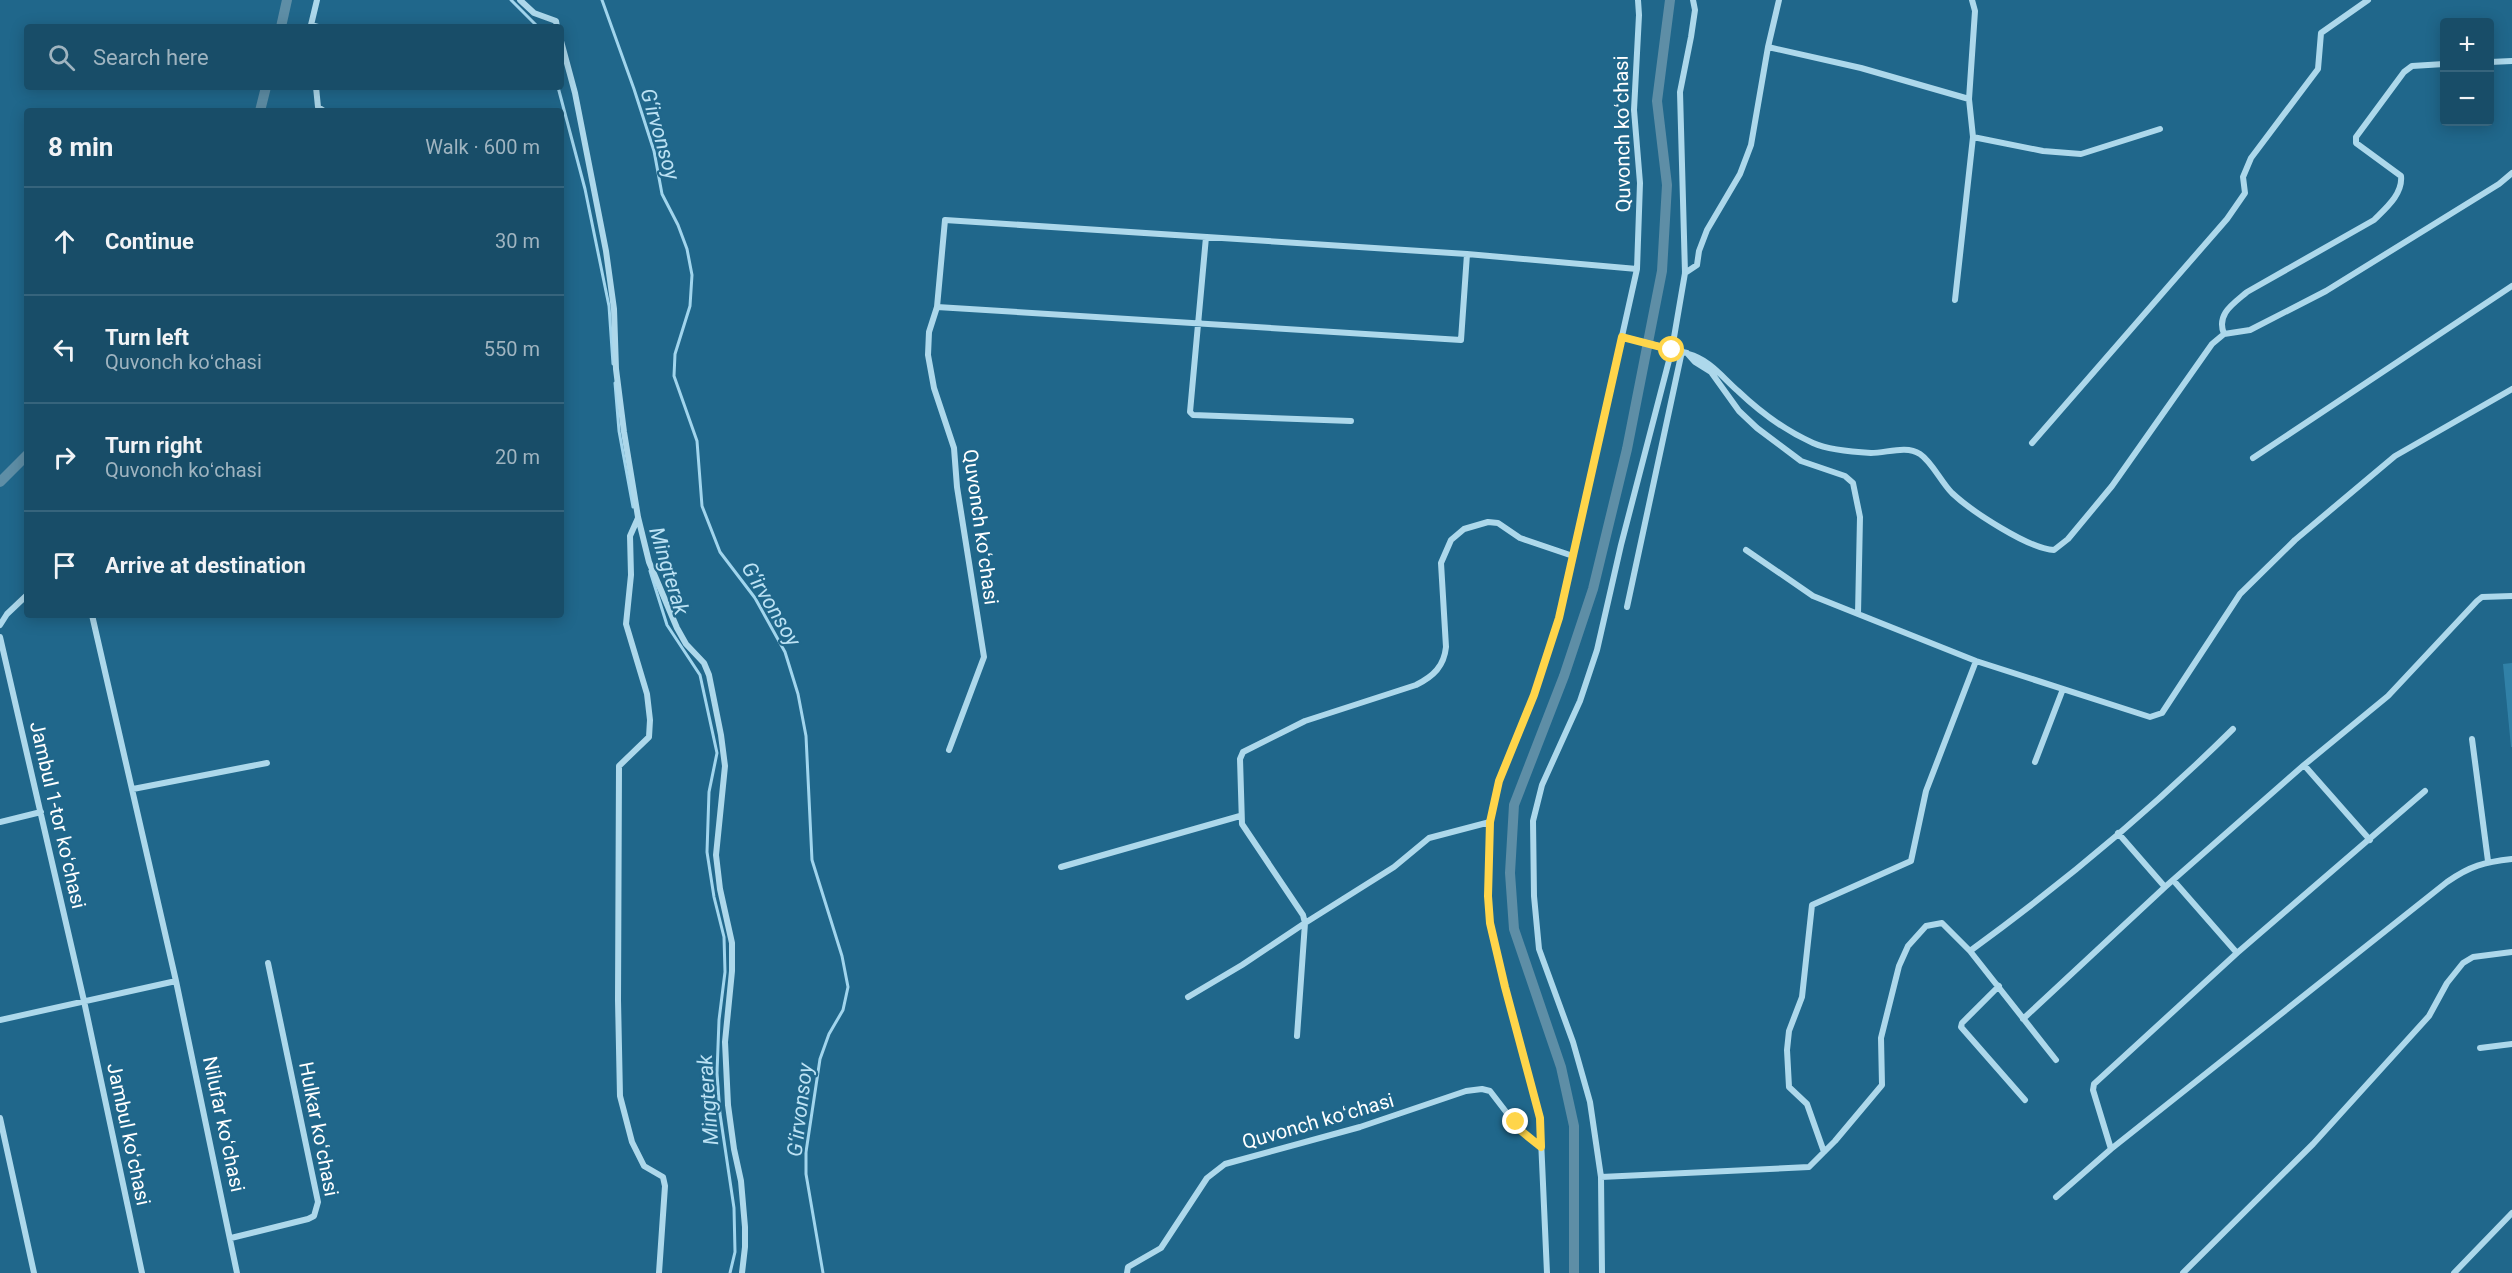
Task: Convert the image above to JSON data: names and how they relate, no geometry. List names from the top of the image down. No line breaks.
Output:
{"streets":{"street":["Quvonch koʻchasi","Jambul 1-tor koʻchasi","Nilufar koʻchasi","Hulkar koʻchasi","Jambul koʻchasi"]},"crossings":[["Jambul 1-tor koʻchasi","Jambul koʻchasi"],["Nilufar koʻchasi","Hulkar koʻchasi"]],"water":["G‘irvonsoy","Mingterak"],"page":{"map_buttons":["+","−"],"search":"Search here","heading":["8 min","Walk · 600 m"],"list":[["Continue","30 m"],["Turn left","Quvonch koʻchasi","550 m"],["Turn right","Quvonch koʻchasi","20 m"],"Arrive at destination"]}}
